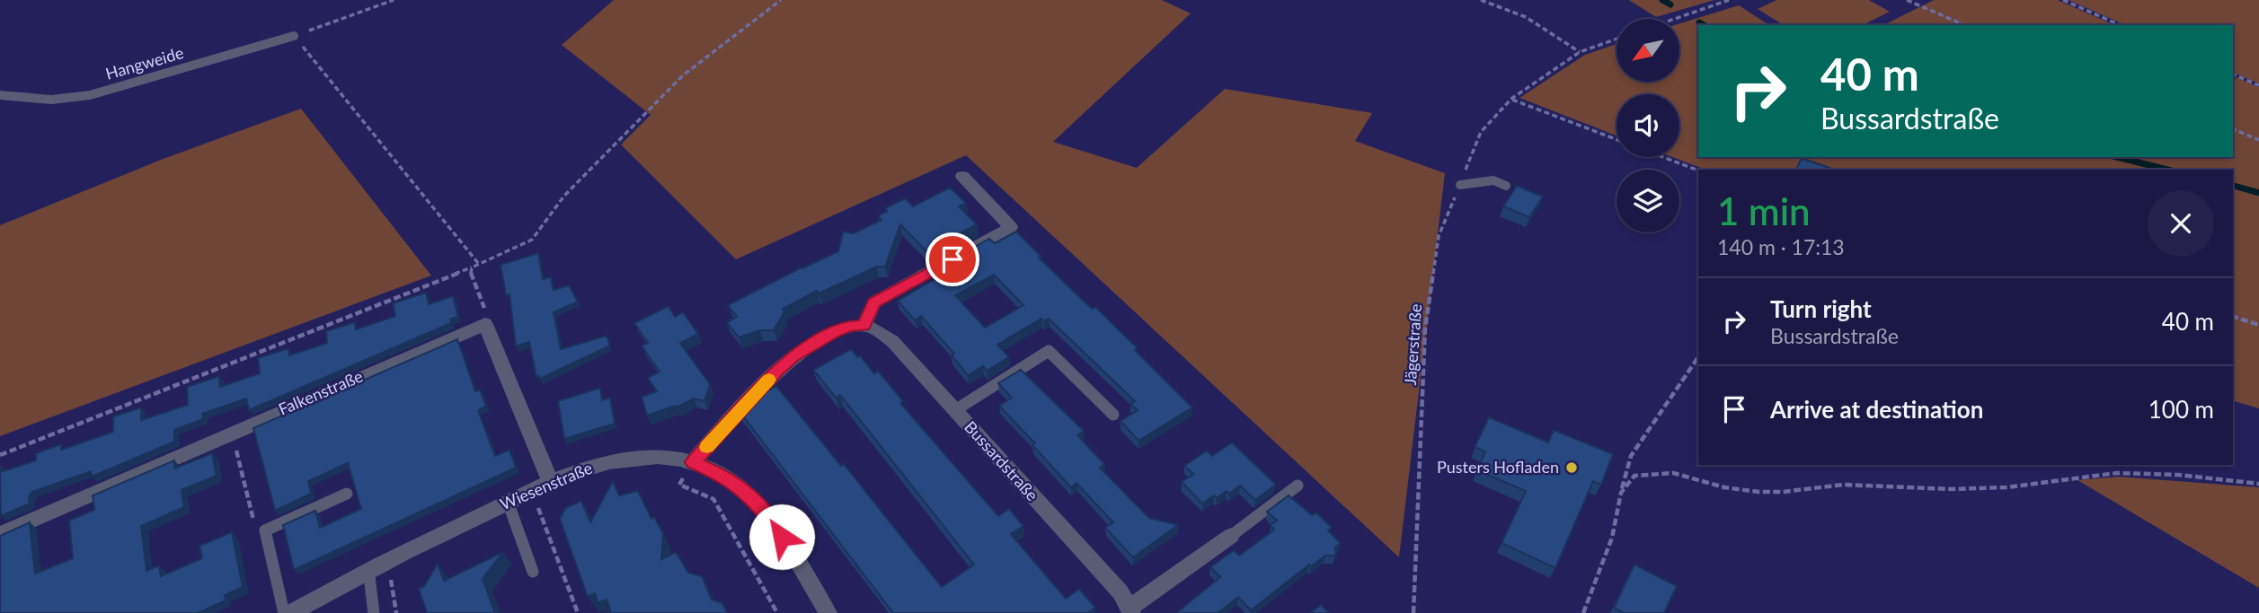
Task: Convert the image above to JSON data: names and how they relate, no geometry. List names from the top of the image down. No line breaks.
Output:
{"streets":{"street":["Falkenstraße","Bussardstraße","Wiesenstraße"],"lane":["Hangweide"],"path":["Jägerstraße"]},"places":["Pusters Hofladen"],"north":"bottom left","page":{"turn":["40 m","Bussardstraße"],"heading":["1 min","140 m · 17:13"],"list":[{"name":"Turn right","note":"Bussardstraße","value":"40 m"},{"name":"Arrive at destination","value":"100 m"}]}}
